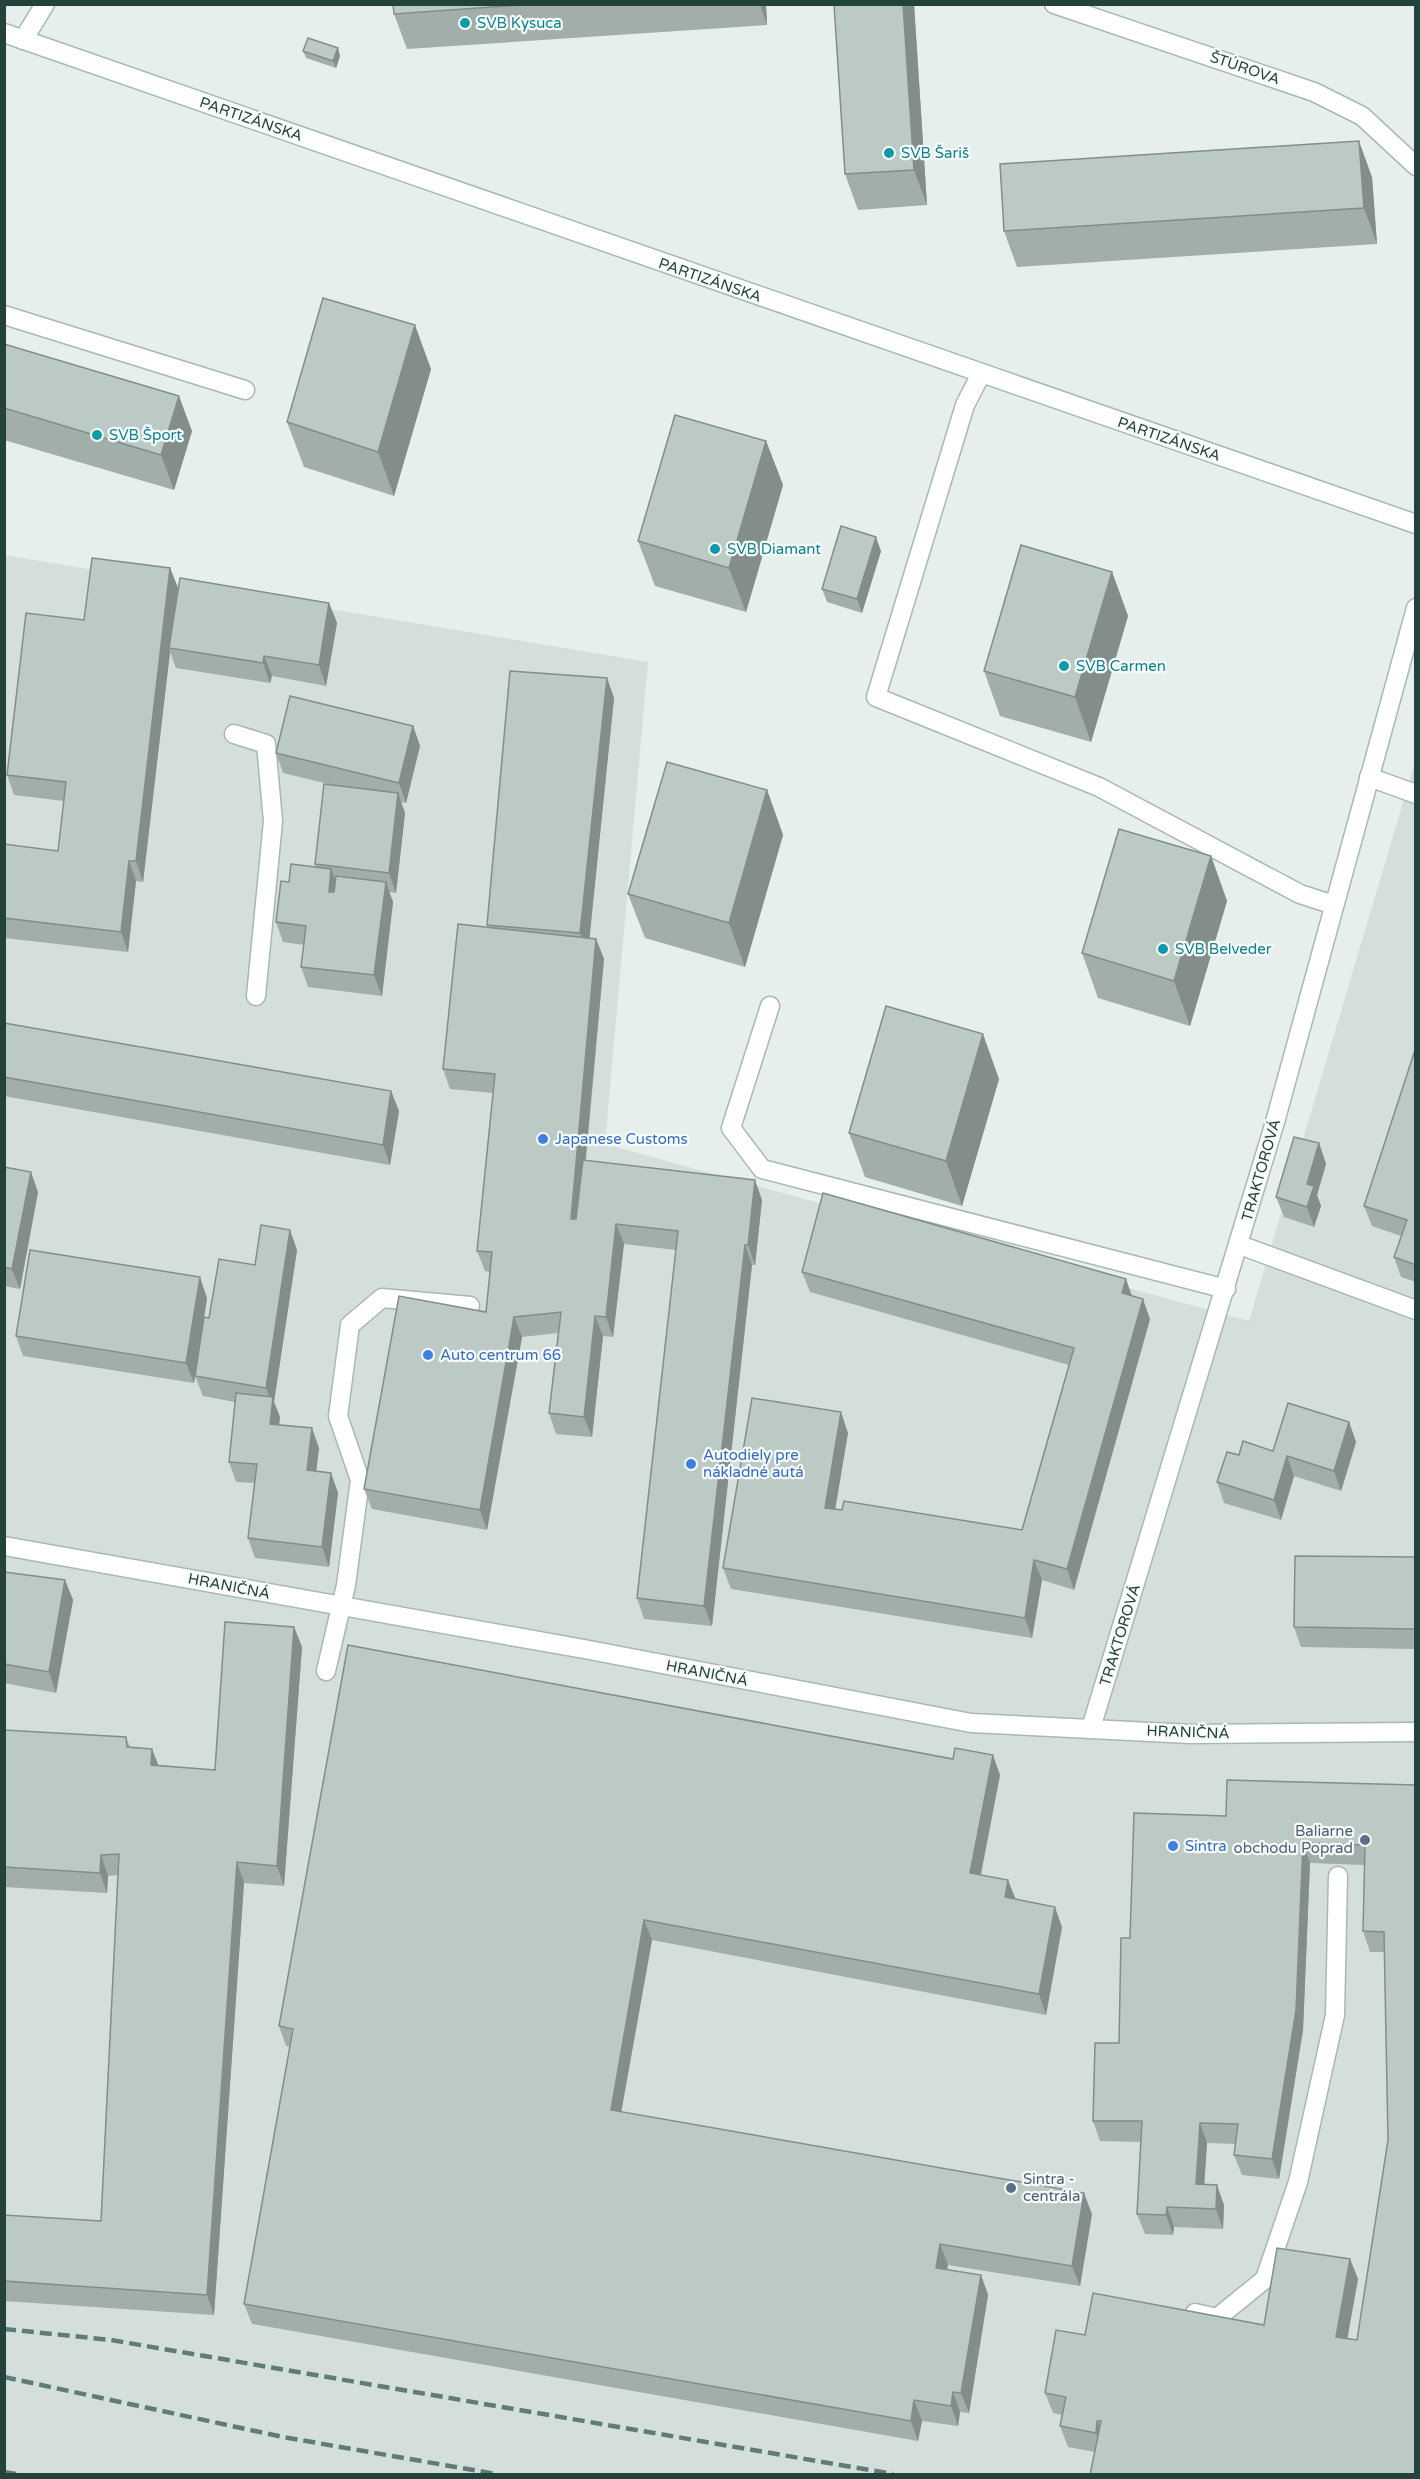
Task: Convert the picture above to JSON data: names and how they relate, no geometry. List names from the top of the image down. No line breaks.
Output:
{"streets":{"street":["ŠTÚROVA","PARTIZÁNSKA","TRAKTOROVÁ","HRANIČNÁ"]},"crossings":[["TRAKTOROVÁ","HRANIČNÁ"]],"places":["SVB Kysuca","SVB Šariš","SVB Šport","SVB Diamant","SVB Carmen","SVB Belveder","Japanese Customs","Auto centrum 66","Autodiely pre nákladné autá","Baliarne obchodu Poprad","Sintra","Sintra - centrála"]}
